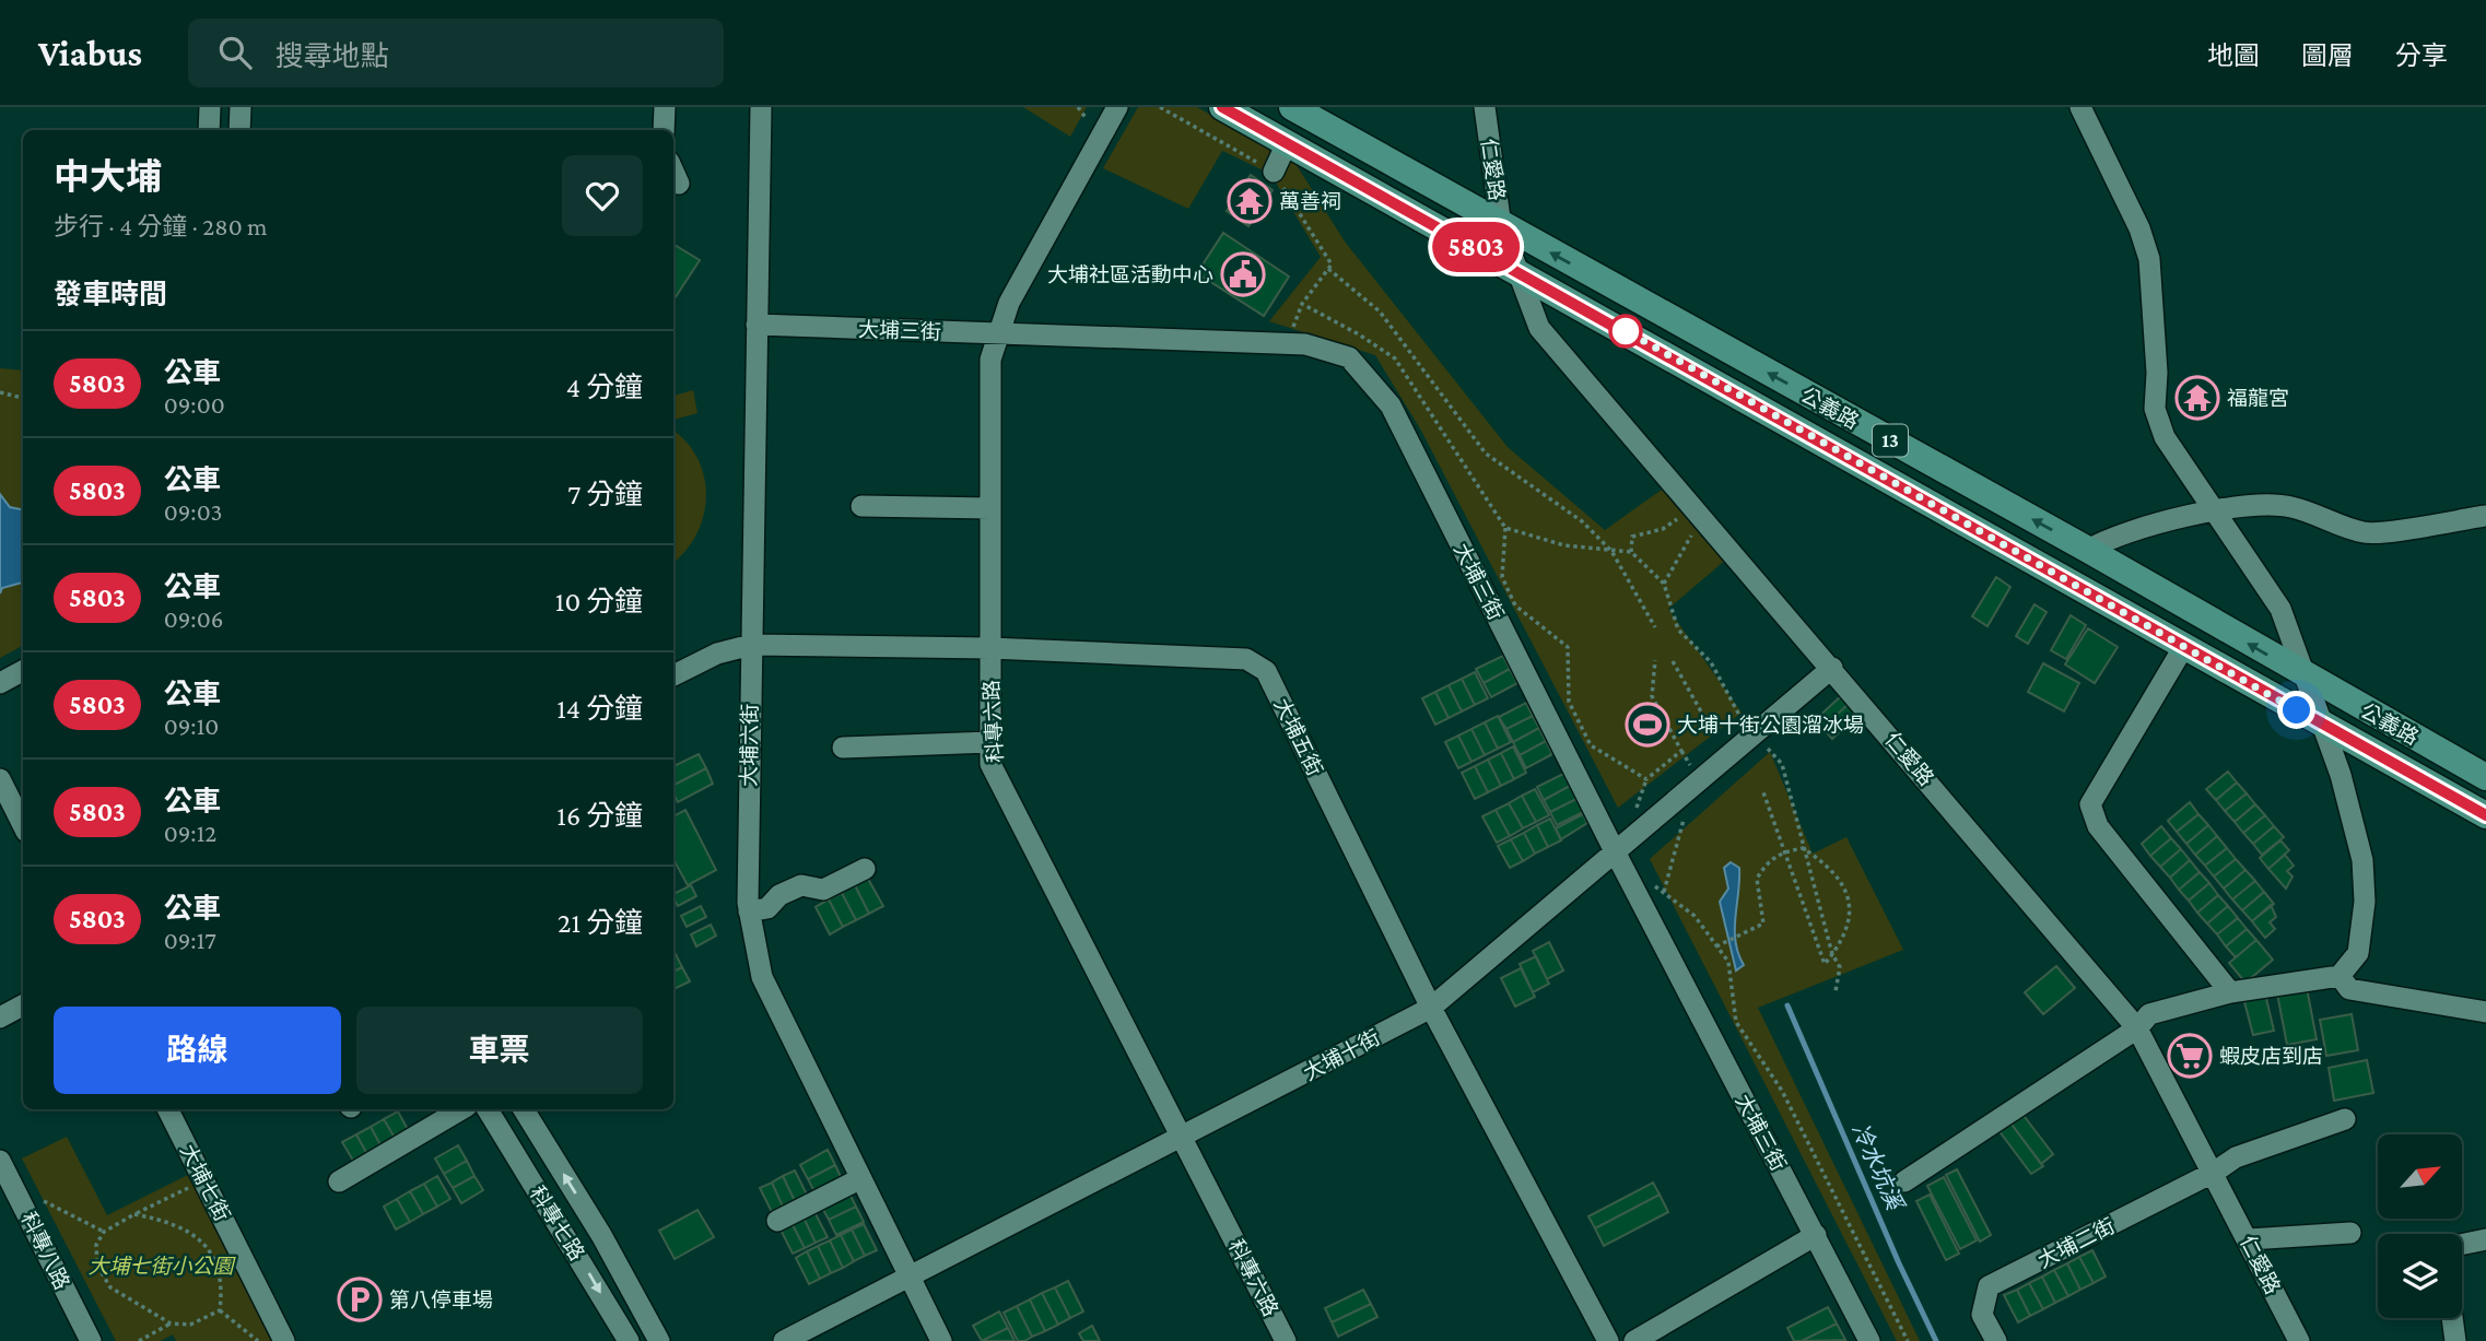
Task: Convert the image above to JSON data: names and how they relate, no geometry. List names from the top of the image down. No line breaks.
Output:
{"streets":{"main road":["公義路","13"],"street":["仁愛路","大埔三街","科專六路","大埔五街","大埔六街","大埔十街","大埔七街","科專七路","大埔二街","科專八路"]},"crossings":[["仁愛路","公義路"],["仁愛路","大埔十街"],["仁愛路","大埔二街"],["大埔三街","科專六路"],["大埔三街","大埔六街"],["大埔三街","大埔十街"],["科專六路","大埔五街"],["科專六路","大埔十街"],["大埔五街","大埔六街"],["大埔五街","大埔十街"],["大埔六街","大埔十街"]],"water":["冷水坑溪"],"parks":["大埔七街小公園"],"places":{"temple":["萬善祠","福龍宮"],"public building":["大埔社區活動中心"],"sports":["大埔十街公園溜冰場"],"supermarket":["蝦皮店到店"],"parking":["第八停車場"]},"lines":["bus line 5803"],"north":"top right","page":{"header":"Viabus","search":"搜尋地點","nav":["地圖","圖層","分享"],"on_map":"5803","heading":[["中大埔","步行 · 4 分鐘 · 280 m"],"發車時間"],"list":[{"mark":"5803","name":"公車","note":"09:00","value":"4 分鐘"},{"mark":"5803","name":"公車","note":"09:03","value":"7 分鐘"},{"mark":"5803","name":"公車","note":"09:06","value":"10 分鐘"},{"mark":"5803","name":"公車","note":"09:10","value":"14 分鐘"},{"mark":"5803","name":"公車","note":"09:12","value":"16 分鐘"},{"mark":"5803","name":"公車","note":"09:17","value":"21 分鐘"}],"buttons":["路線","車票"]}}
